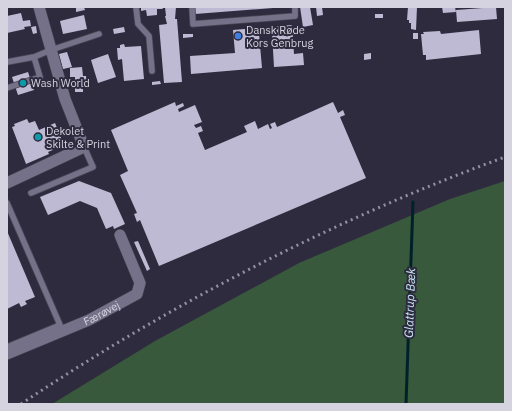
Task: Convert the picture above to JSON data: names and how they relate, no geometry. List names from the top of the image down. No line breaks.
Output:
{"streets":{"street":["Færøvej"]},"water":["Glattrup Bæk"],"places":["Dansk Røde Kors Genbrug","Wash World","Dekolet Skilte & Print"]}
